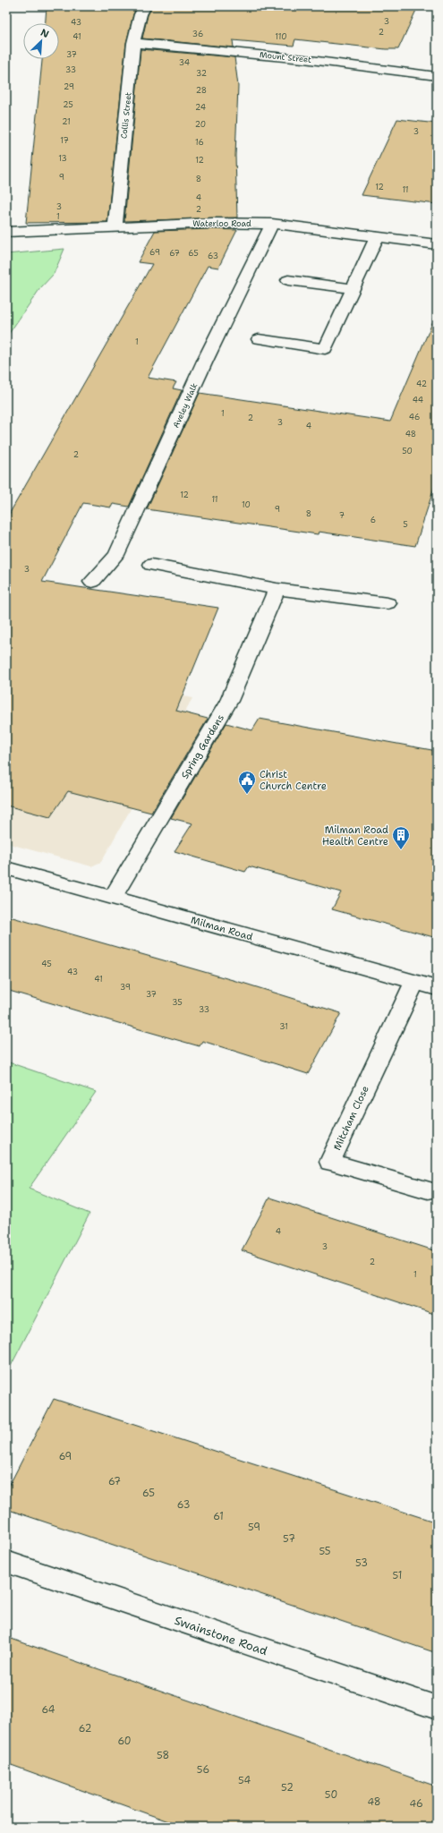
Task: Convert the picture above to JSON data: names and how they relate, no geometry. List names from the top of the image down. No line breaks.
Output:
{"streets":{"street":["Mount Street","Collis Street","Waterloo Road","Aveley Walk","Spring Gardens","Milman Road","Mitcham Close","Swainstone Road"]},"crossings":[["Mount Street","Collis Street"],["Collis Street","Waterloo Road"],["Waterloo Road","Aveley Walk"],["Spring Gardens","Milman Road"],["Milman Road","Mitcham Close"]],"places":{"public building":["Christ Church Centre"],"building":["Milman Road Health Centre"]},"house_numbers":["3","43","2","36","41","110","37","34","33","32","29","28","25","24","21","20","3","17","16","13","12","9","8","12","11","4","3","2","1","69","67","65","63","1","42","44","1","46","2","3","4","48","50","2","12","11","10","9","8","7","6","5","3","45","43","41","39","37","35","33","31","4","3","2","1","69","67","65","63","61","59","57","55","53","51","64","62","60","58","56","54","52","50","48","46"],"north":"top right"}
